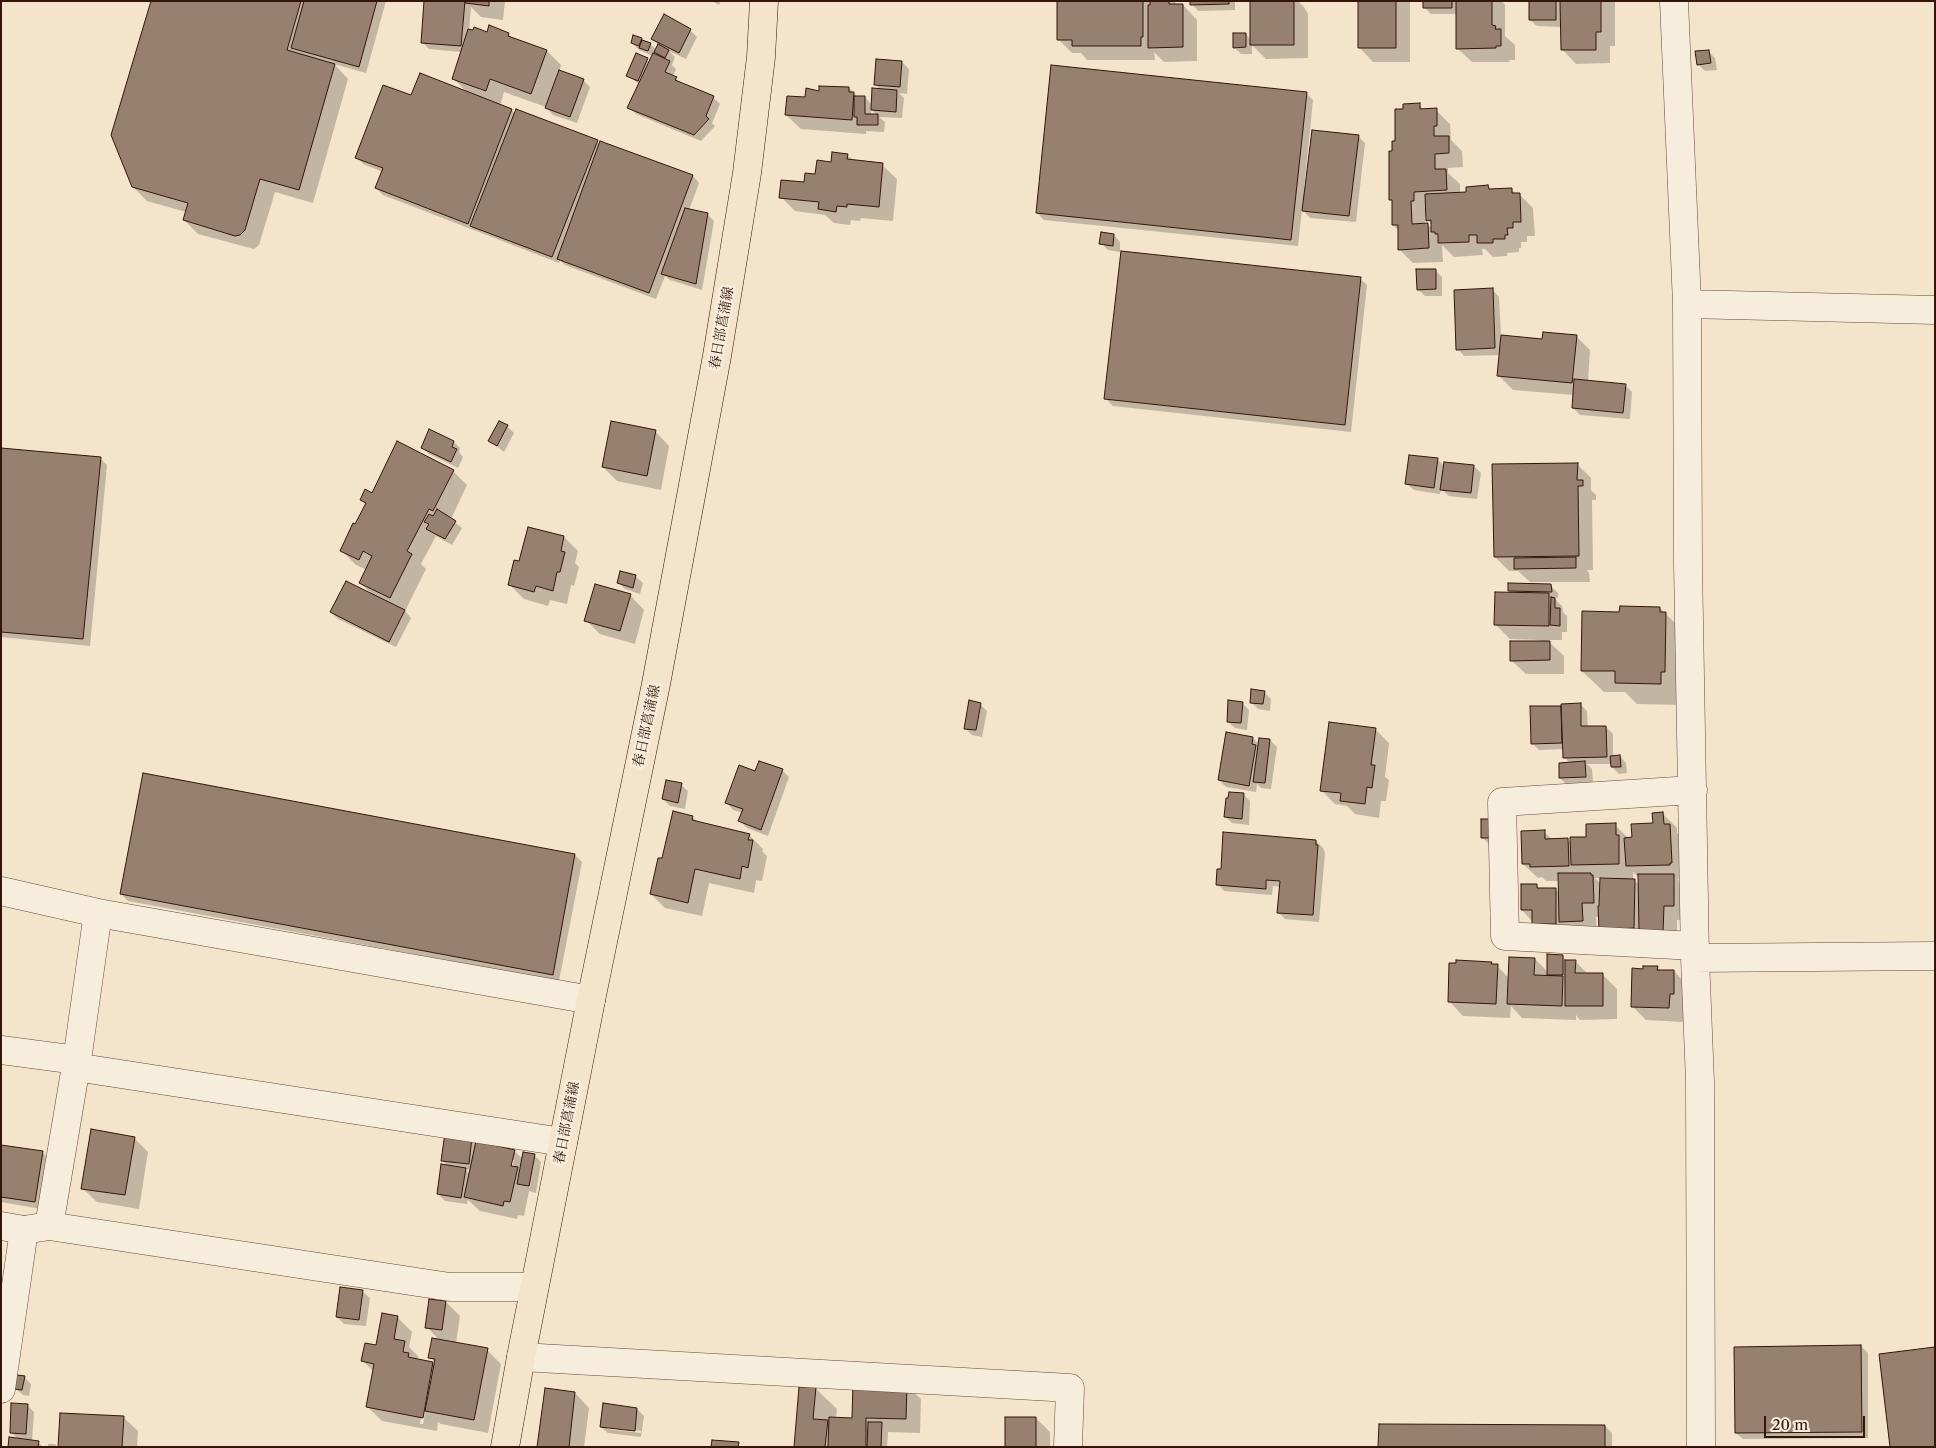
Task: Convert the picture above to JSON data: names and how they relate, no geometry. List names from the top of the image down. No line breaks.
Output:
{"streets":{"main road":["春日部菖蒲線"]},"scale_bar":"20 m"}
